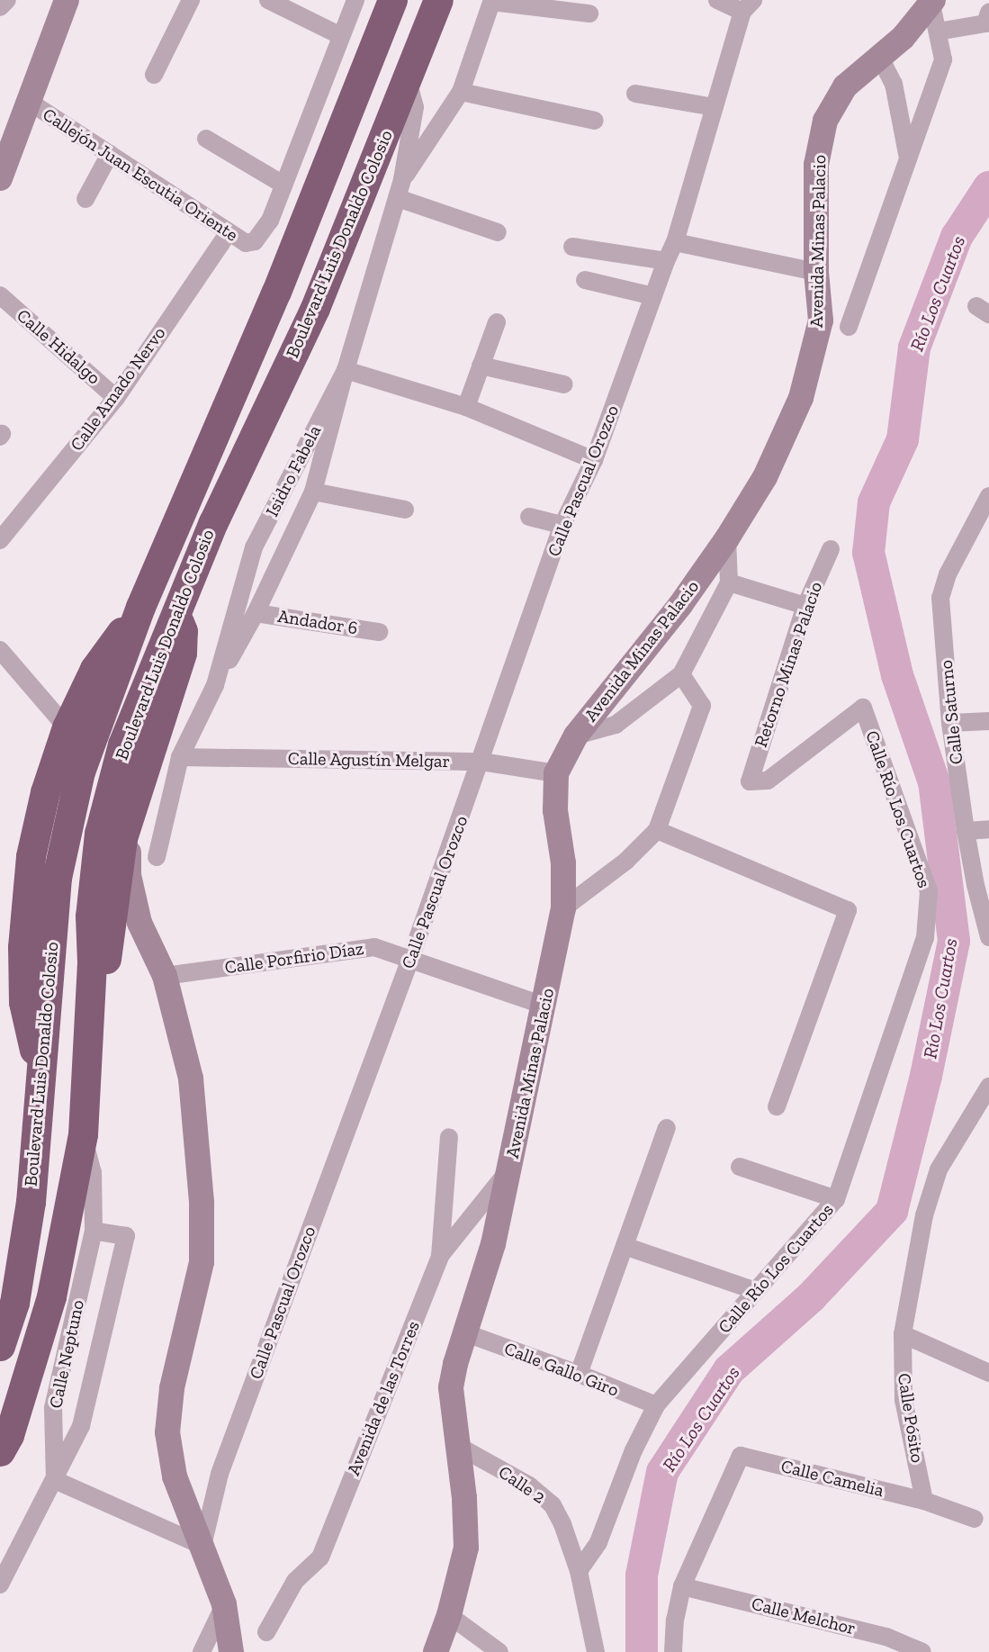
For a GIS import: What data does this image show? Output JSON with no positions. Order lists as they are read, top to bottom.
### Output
{
  "streets": {
    "highway": ["Boulevard Luis Donaldo Colosio"],
    "main road": ["Avenida Minas Palacio"],
    "street": [
      "Callejón Juan Escutia Oriente",
      "Calle Hidalgo",
      "Calle Amado Nervo",
      "Isidro Fabela",
      "Calle Pascual Orozco",
      "Andador 6",
      "Retorno Minas Palacio",
      "Calle Saturno",
      "Calle Agustín Melgar",
      "Calle Río Los Cuartos",
      "Calle Porfirio Díaz",
      "Calle Neptuno",
      "Calle Gallo Giro",
      "Avenida de las Torres",
      "Calle Pósito",
      "Calle Camelia",
      "Calle 2",
      "Calle Melchor"
    ]
  },
  "crossings": [
    ["Callejón Juan Escutia Oriente", "Calle Amado Nervo"],
    ["Avenida Minas Palacio", "Calle Agustín Melgar"],
    ["Avenida Minas Palacio", "Calle Porfirio Díaz"],
    ["Avenida Minas Palacio", "Calle Gallo Giro"],
    ["Avenida Minas Palacio", "Avenida de las Torres"],
    ["Avenida Minas Palacio", "Calle 2"],
    ["Boulevard Luis Donaldo Colosio", "Isidro Fabela"],
    ["Boulevard Luis Donaldo Colosio", "Calle Neptuno"],
    ["Calle Hidalgo", "Calle Amado Nervo"],
    ["Isidro Fabela", "Calle Agustín Melgar"],
    ["Calle Pascual Orozco", "Calle Agustín Melgar"],
    ["Calle Pascual Orozco", "Calle Porfirio Díaz"],
    ["Retorno Minas Palacio", "Calle Río Los Cuartos"],
    ["Calle Río Los Cuartos", "Calle Gallo Giro"],
    ["Calle Río Los Cuartos", "Calle 2"],
    ["Calle Pósito", "Calle Camelia"],
    ["Calle Camelia", "Calle Melchor"]
  ],
  "water": ["Río Los Cuartos"]
}
